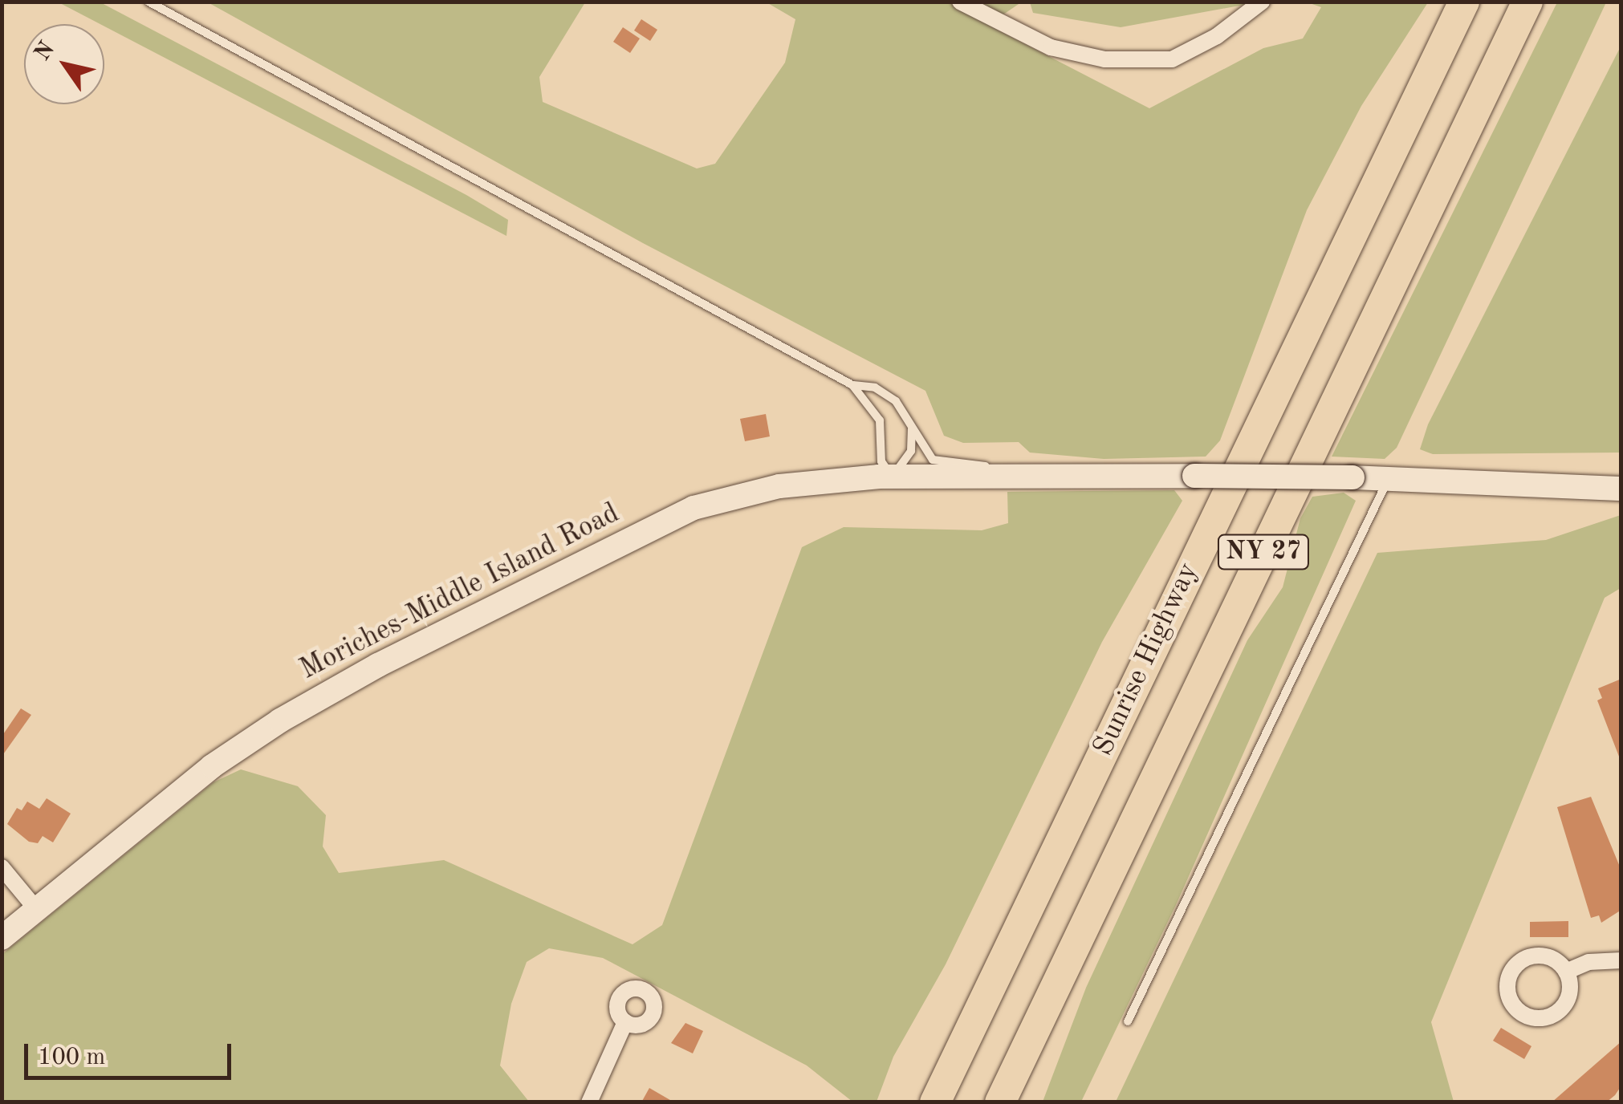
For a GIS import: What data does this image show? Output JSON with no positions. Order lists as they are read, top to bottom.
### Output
{
  "streets": {
    "highway": ["NY 27", "Sunrise Highway"],
    "main road": ["Moriches-Middle Island Road"]
  },
  "scale_bar": "100 m",
  "north": "top left"
}
